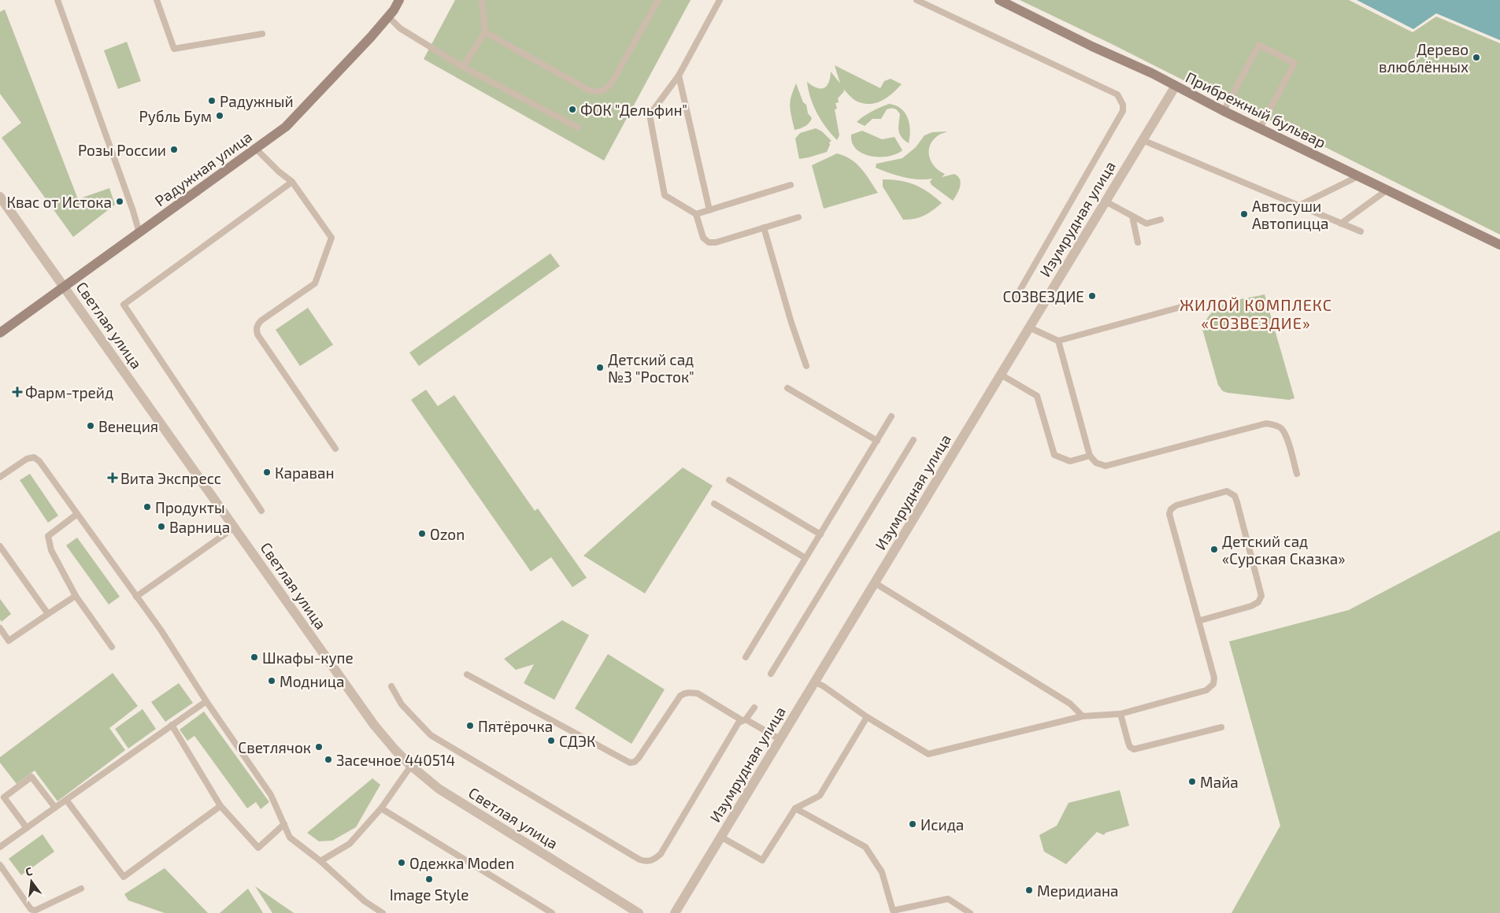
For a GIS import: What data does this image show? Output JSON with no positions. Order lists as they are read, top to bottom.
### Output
{
  "streets": {
    "main road": ["Прибрежный бульвар", "Радужная улица"],
    "street": ["Изумрудная улица", "Светлая улица"]
  },
  "crossings": [
    ["Прибрежный бульвар", "Изумрудная улица"],
    ["Радужная улица", "Светлая улица"]
  ],
  "districts": ["ЖИЛОЙ КОМПЛЕКС «СОЗВЕЗДИЕ»"],
  "places": {
    "other": [
      "Дерево влюблённых",
      "Радужный",
      "ФОК \"Дельфин\"",
      "Рубль Бум",
      "Розы России",
      "Квас от Истока",
      "Автосуши Автопицца",
      "СОЗВЕЗДИЕ",
      "Детский сад №3 \"Росток\"",
      "Венеция",
      "Караван",
      "Продукты",
      "Варница",
      "Ozon",
      "Детский сад «Сурская Сказка»",
      "Шкафы-купе",
      "Модница",
      "Пятёрочка",
      "СДЭК",
      "Светлячок",
      "Засечное 440514",
      "Майа",
      "Исида",
      "Одежка Moden",
      "Image Style",
      "Меридиана"
    ],
    "health": ["Фарм-трейд", "Вита Экспресс"]
  },
  "north": "top"
}
